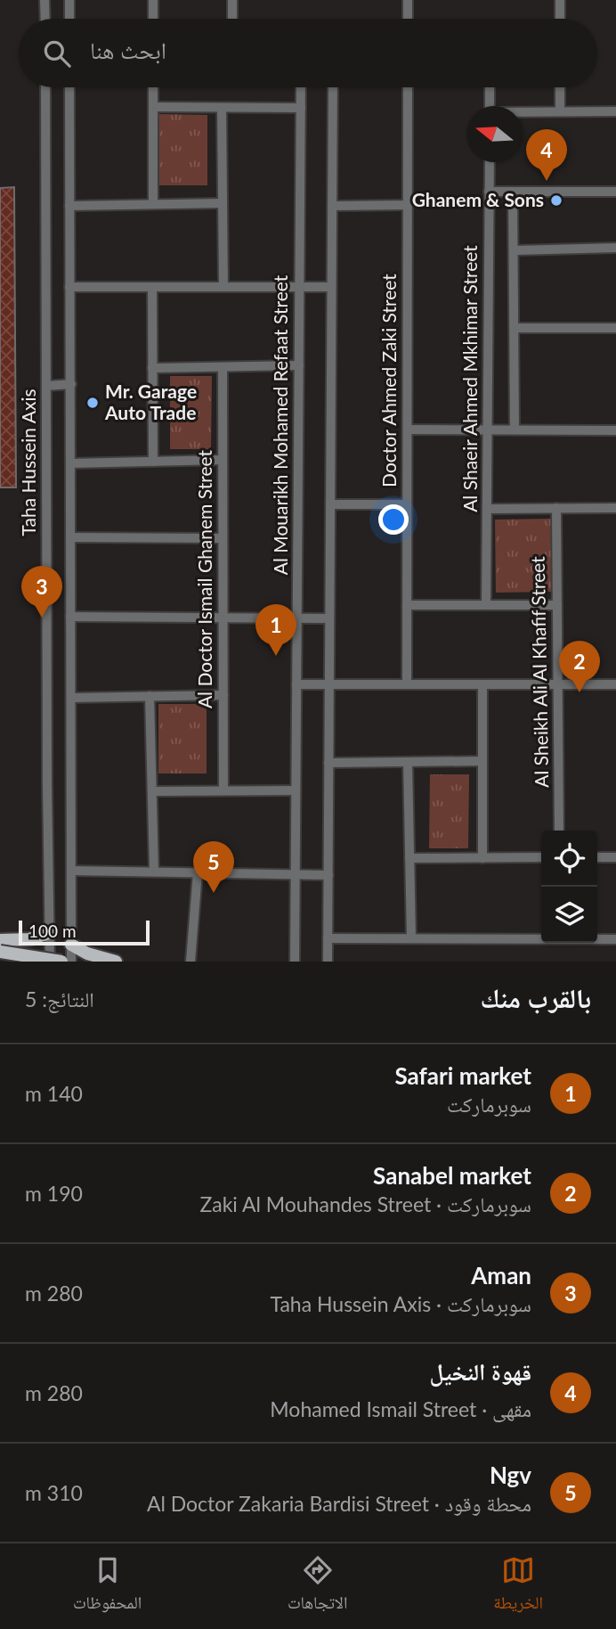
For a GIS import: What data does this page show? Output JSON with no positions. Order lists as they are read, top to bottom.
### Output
{
  "streets": {
    "street": [
      "Al Shaeir Ahmed Mkhimar Street",
      "Doctor Ahmed Zaki Street",
      "Al Mouarikh Mohamed Refaat Street",
      "Taha Hussein Axis",
      "Al Doctor Ismail Ghanem Street",
      "Al Sheikh Ali Al Khafif Street"
    ]
  },
  "places": ["Ghanem & Sons", "Mr. Garage Auto Trade"],
  "scale_bar": "100 m",
  "north": "left",
  "page": {
    "search": "ابحث هنا",
    "pins": [
      "4",
      "3",
      "1",
      "2",
      "5"
    ],
    "scale": "100 m",
    "heading": ["بالقرب منك", "النتائج: 5"],
    "list": [
      {
        "mark": "1",
        "name": "Safari market",
        "note": "سوبرماركت",
        "value": "140 m"
      },
      {
        "mark": "2",
        "name": "Sanabel market",
        "note": "سوبرماركت · Zaki Al Mouhandes Street",
        "value": "190 m"
      },
      {
        "mark": "3",
        "name": "Aman",
        "note": "سوبرماركت · Taha Hussein Axis",
        "value": "280 m"
      },
      {
        "mark": "4",
        "name": "قهوة النخيل",
        "note": "مقهى · Mohamed Ismail Street",
        "value": "280 m"
      },
      {
        "mark": "5",
        "name": "Ngv",
        "note": "محطة وقود · Al Doctor Zakaria Bardisi Street",
        "value": "310 m"
      }
    ],
    "nav": ["الخريطة", "الاتجاهات", "المحفوظات"]
  }
}
